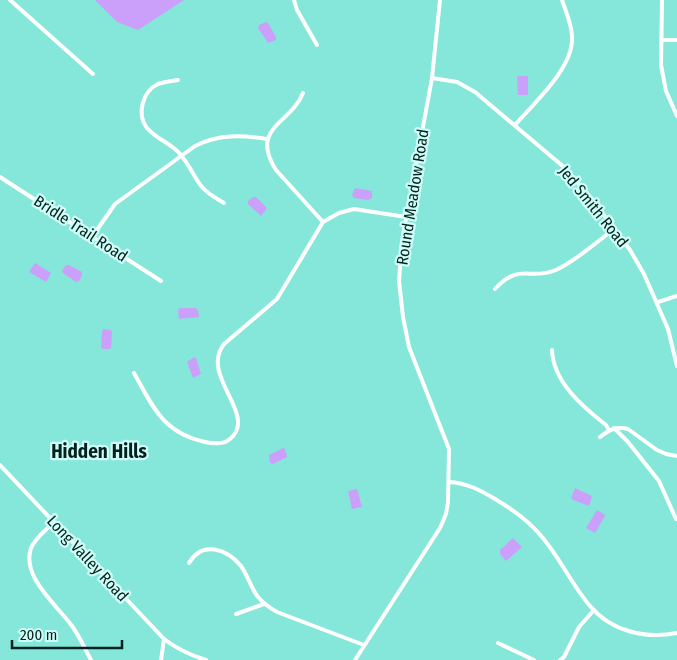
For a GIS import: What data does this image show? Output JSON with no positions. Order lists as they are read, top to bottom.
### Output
{
  "streets": {
    "street": [
      "Round Meadow Road",
      "Jed Smith Road",
      "Bridle Trail Road",
      "Long Valley Road"
    ]
  },
  "crossings": [
    ["Round Meadow Road", "Jed Smith Road"]
  ],
  "districts": ["Hidden Hills"],
  "scale_bar": "200 m"
}
